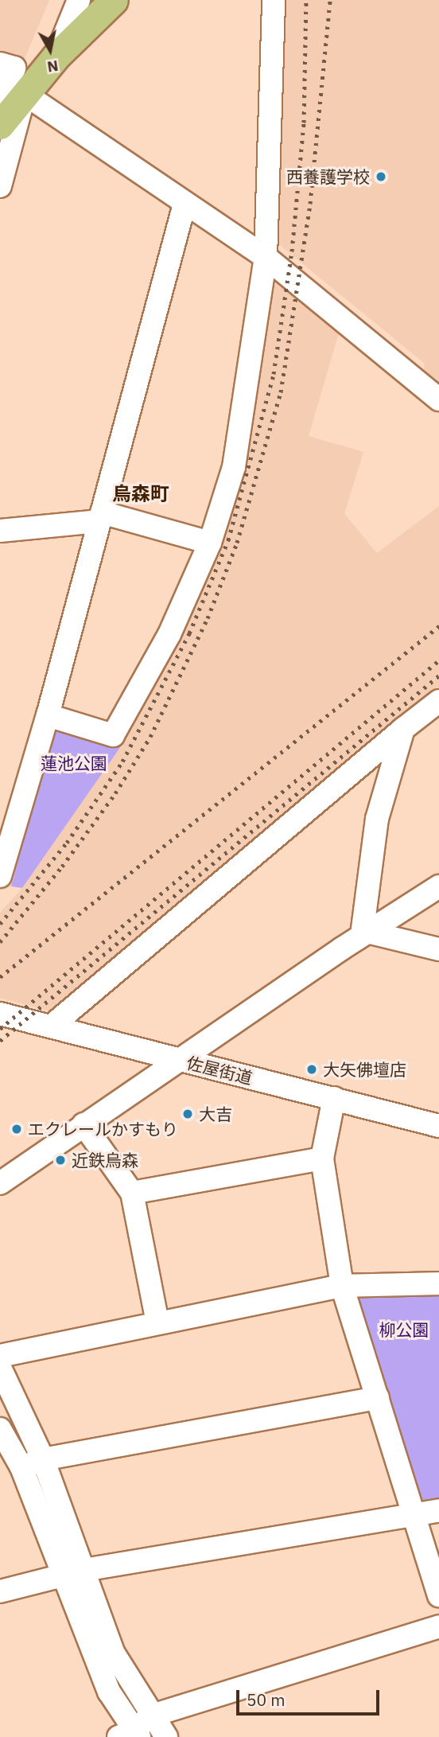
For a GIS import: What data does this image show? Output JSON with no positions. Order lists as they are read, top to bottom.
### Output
{
  "streets": {
    "street": ["佐屋街道"]
  },
  "districts": ["烏森町"],
  "parks": ["蓮池公園", "柳公園"],
  "places": [
    "西養護学校",
    "大矢佛壇店",
    "大吉",
    "エクレールかすもり",
    "近鉄烏森"
  ],
  "scale_bar": "50 m",
  "north": "bottom"
}
